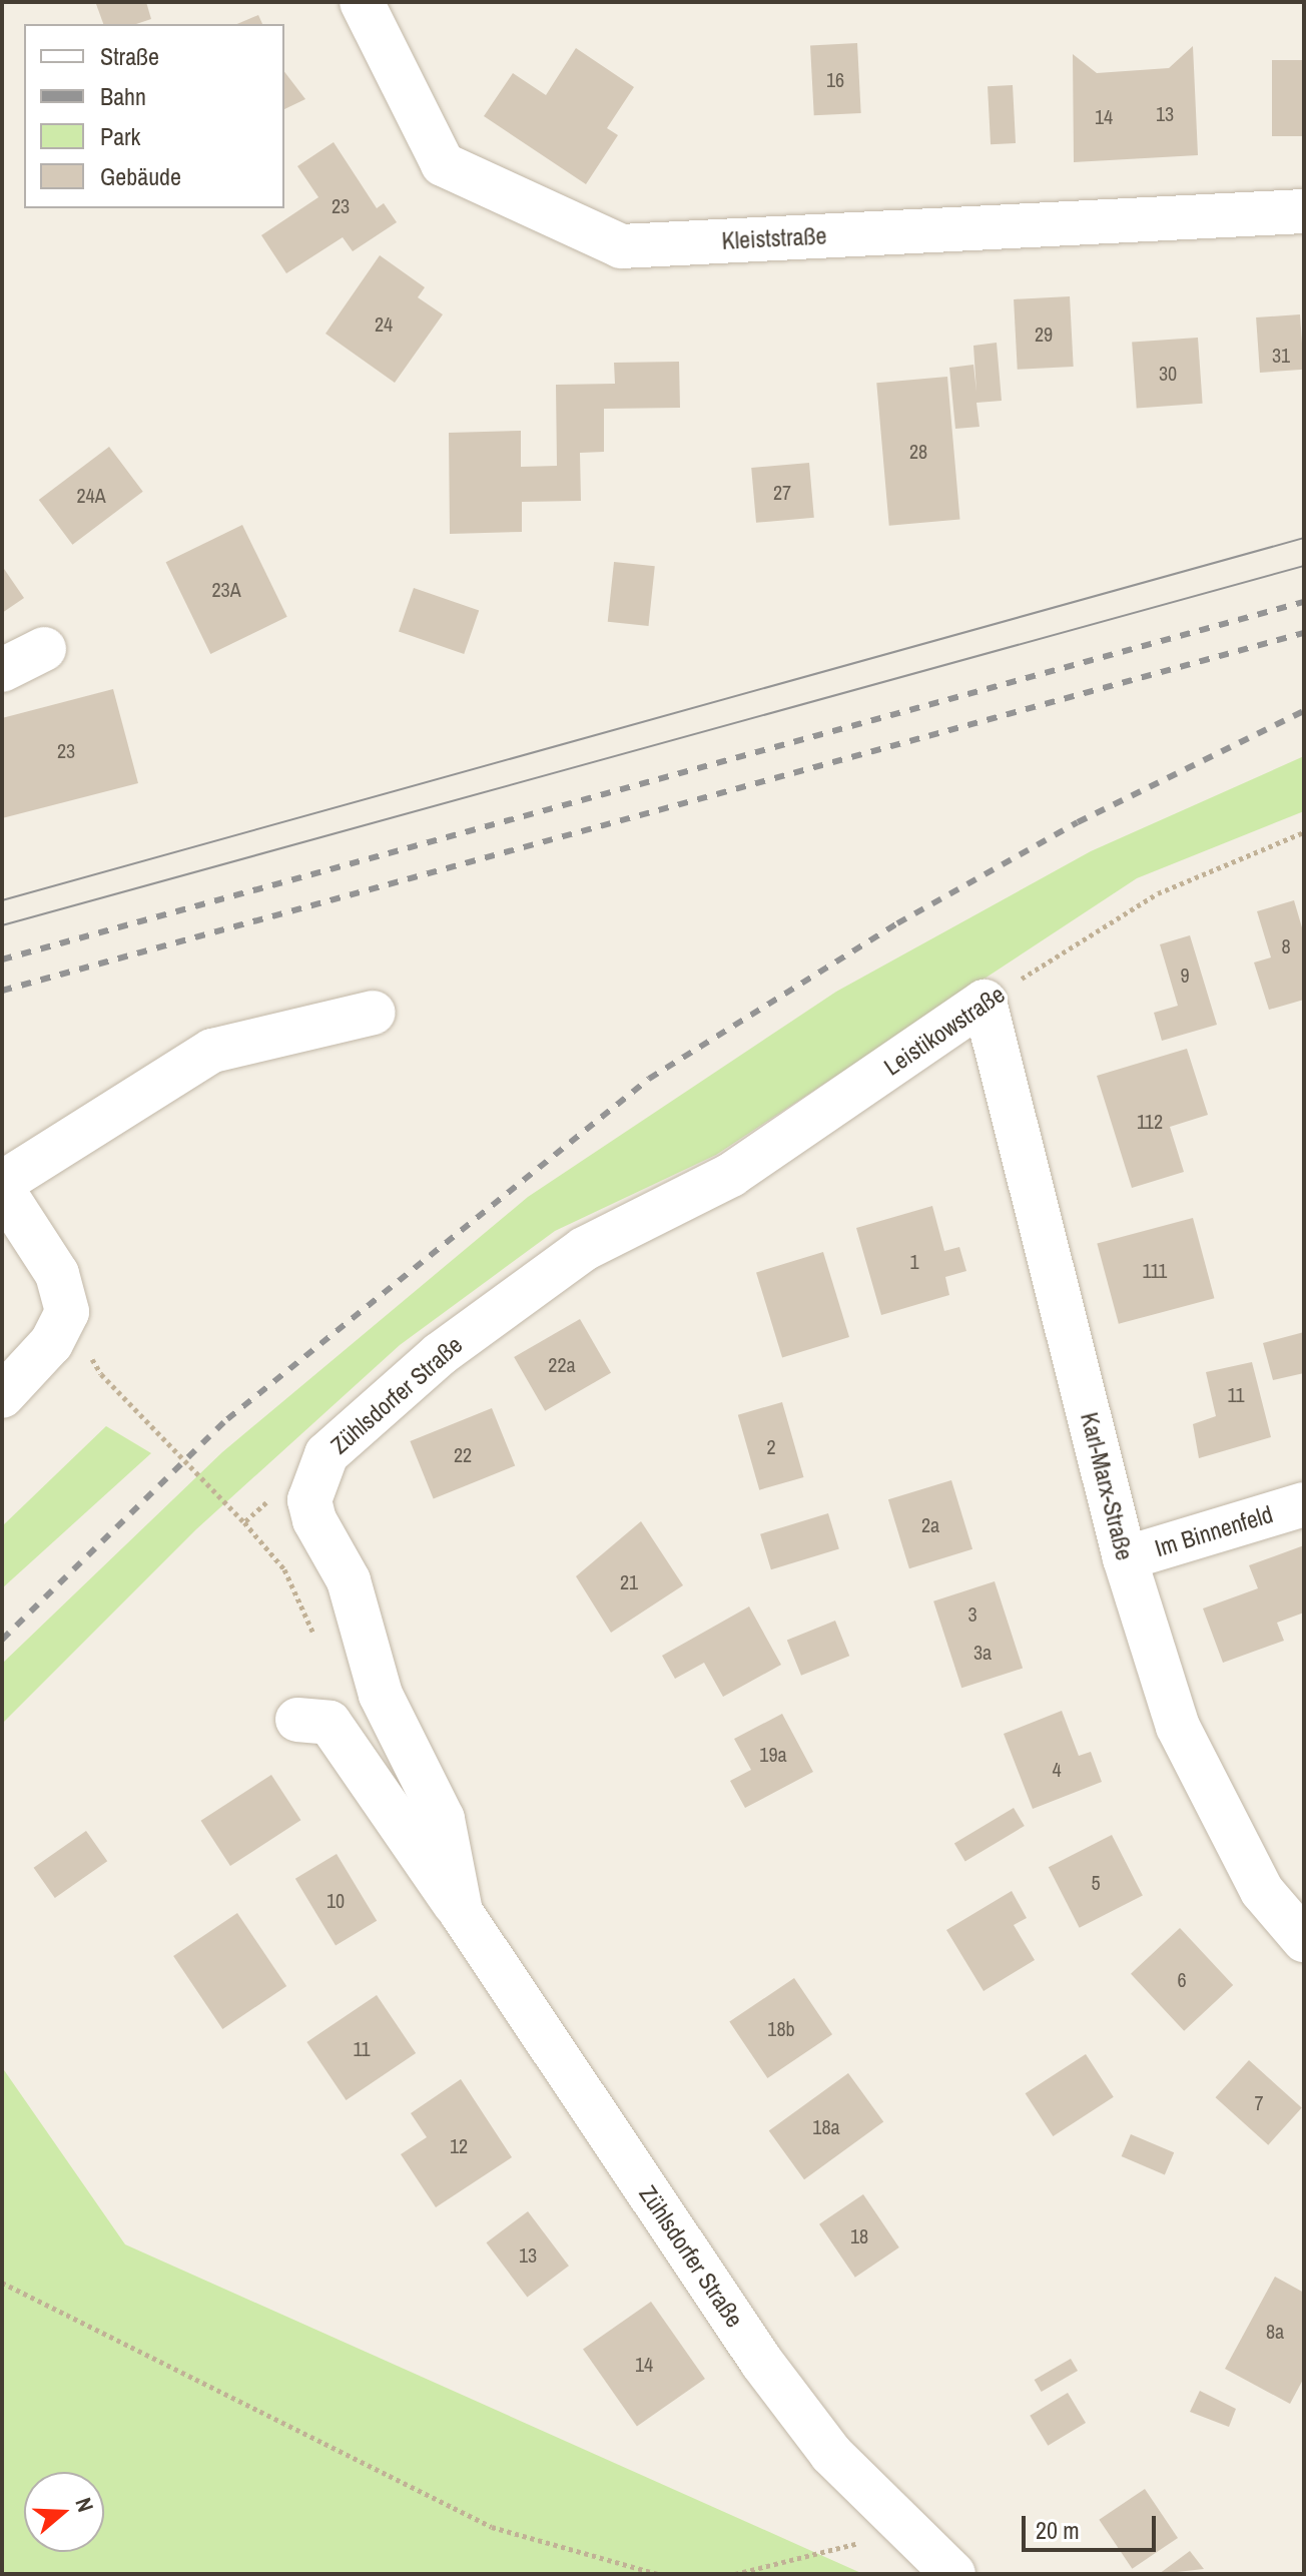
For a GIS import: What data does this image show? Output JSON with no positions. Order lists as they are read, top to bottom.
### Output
{
  "streets": {
    "street": [
      "Kleiststraße",
      "Leistikowstraße",
      "Zühlsdorfer Straße",
      "Karl-Marx-Straße",
      "Im Binnenfeld"
    ]
  },
  "crossings": [
    ["Leistikowstraße", "Zühlsdorfer Straße"],
    ["Leistikowstraße", "Karl-Marx-Straße"],
    ["Karl-Marx-Straße", "Im Binnenfeld"]
  ],
  "house_numbers": [
    "16",
    "13",
    "14",
    "23",
    "24",
    "29",
    "31",
    "30",
    "28",
    "27",
    "24A",
    "23A",
    "23",
    "8",
    "9",
    "112",
    "1",
    "111",
    "22a",
    "11",
    "2",
    "22",
    "2a",
    "21",
    "3",
    "3a",
    "19a",
    "4",
    "5",
    "10",
    "6",
    "18b",
    "11",
    "7",
    "18a",
    "12",
    "18",
    "13",
    "8a",
    "14"
  ],
  "legend": [
    "Straße",
    "Bahn",
    "Park",
    "Gebäude"
  ],
  "scale_bar": "20 m",
  "north": "right"
}
